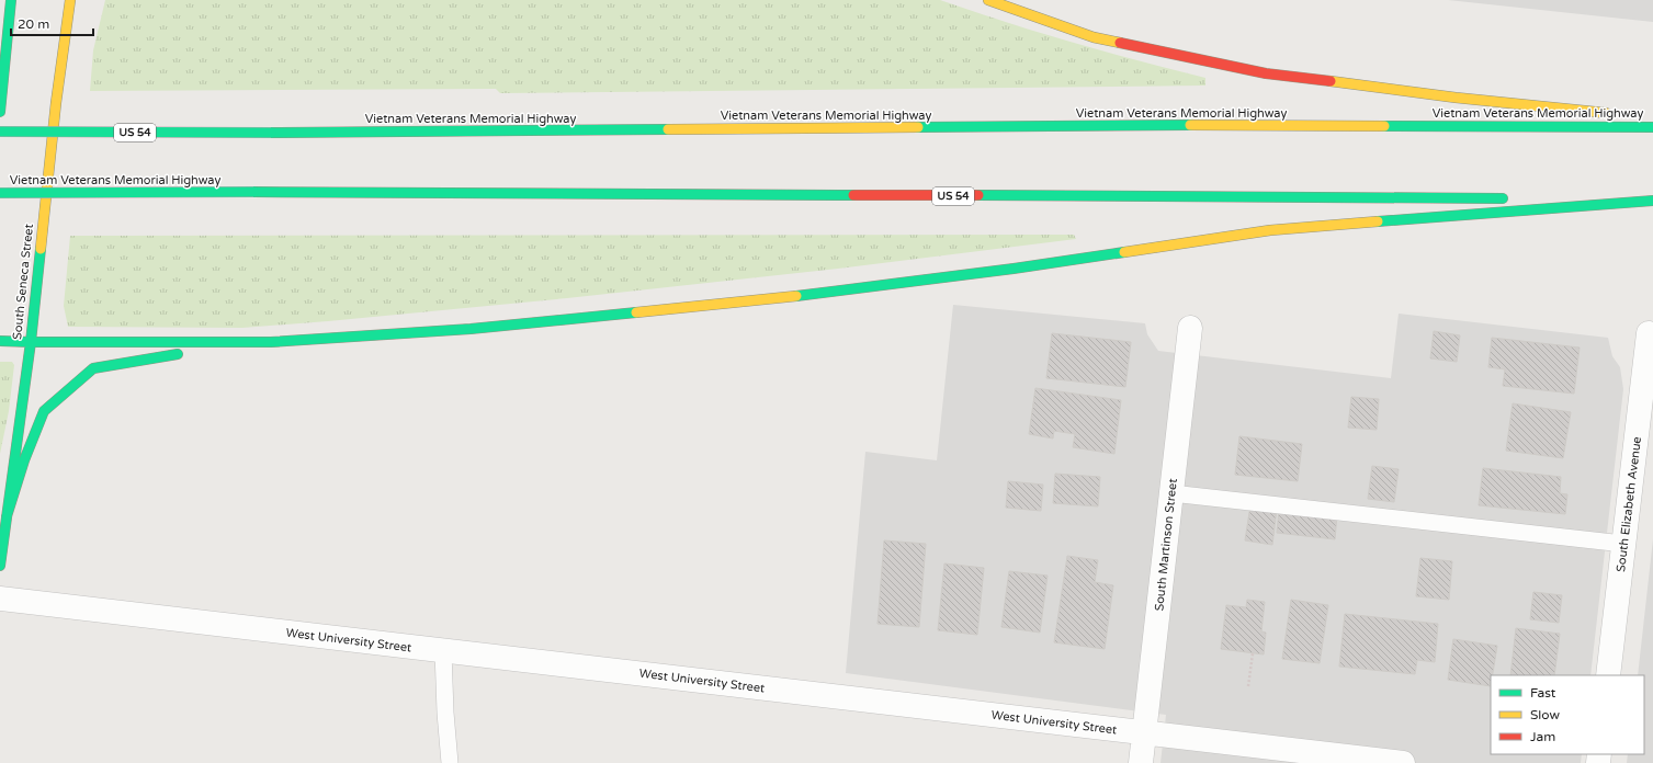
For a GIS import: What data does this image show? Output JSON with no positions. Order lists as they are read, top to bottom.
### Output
{
  "streets": {
    "main road": ["Vietnam Veterans Memorial Highway", "US 54", "South Seneca Street"],
    "street": ["South Elizabeth Avenue", "South Martinson Street", "West University Street"]
  },
  "crossings": [
    ["South Martinson Street", "West University Street"]
  ],
  "legend": ["Fast", "Slow", "Jam"],
  "scale_bar": "20 m"
}
